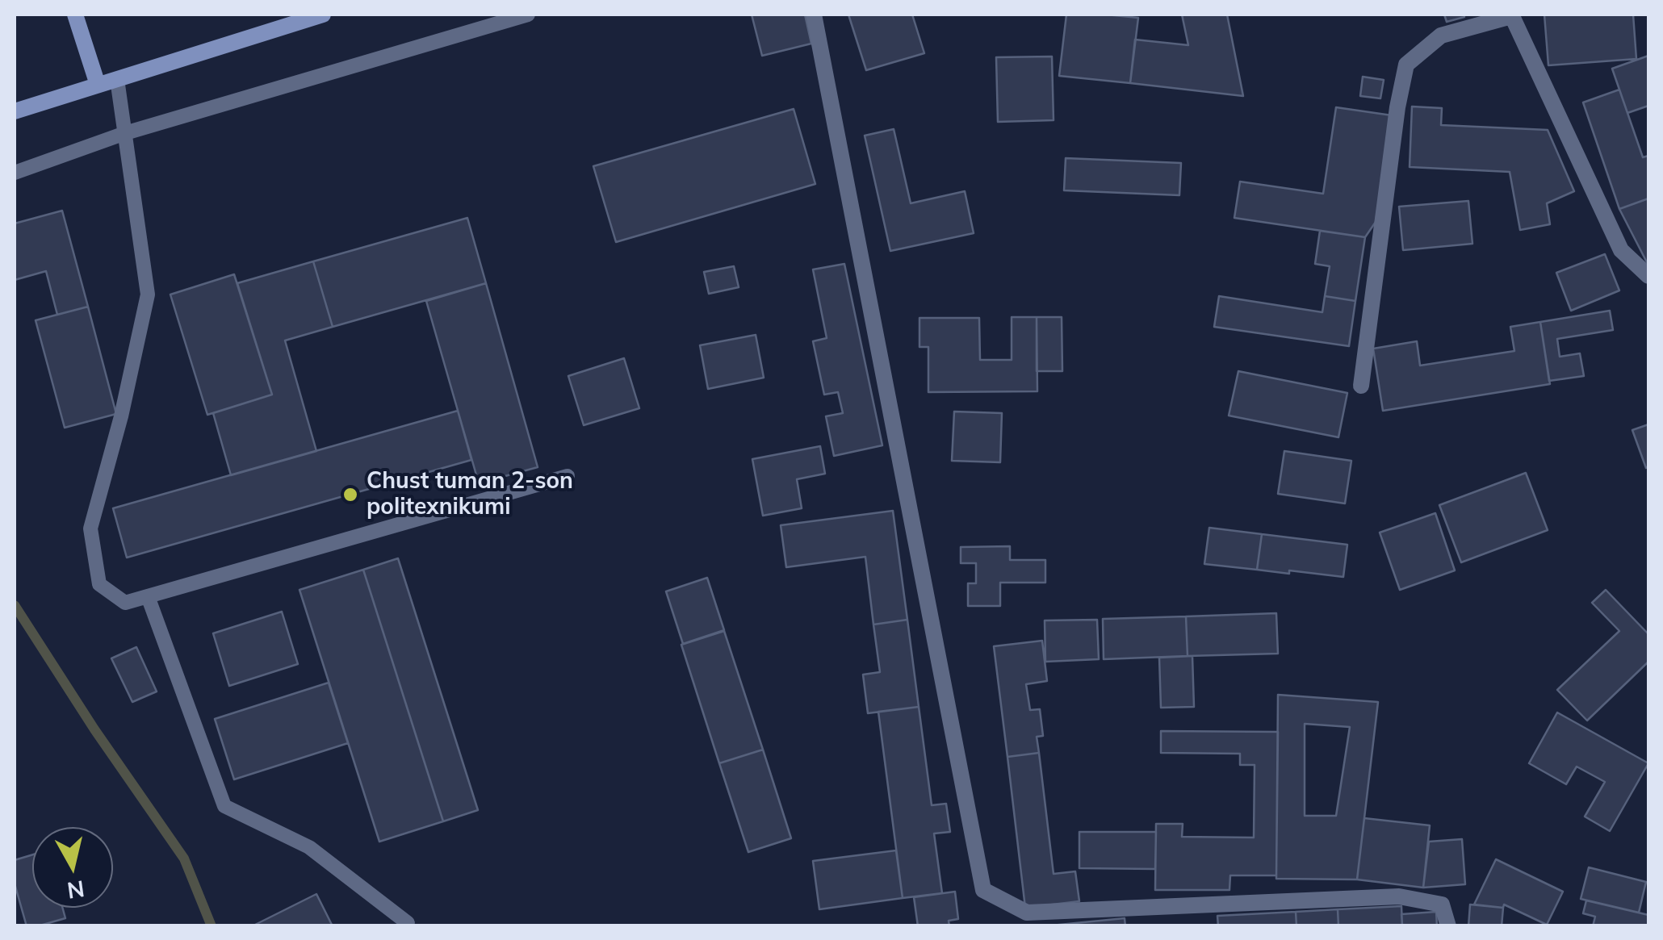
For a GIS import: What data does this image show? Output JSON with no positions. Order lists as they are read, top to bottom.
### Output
{
  "places": ["Chust tuman 2-son politexnikumi"],
  "north": "bottom"
}
